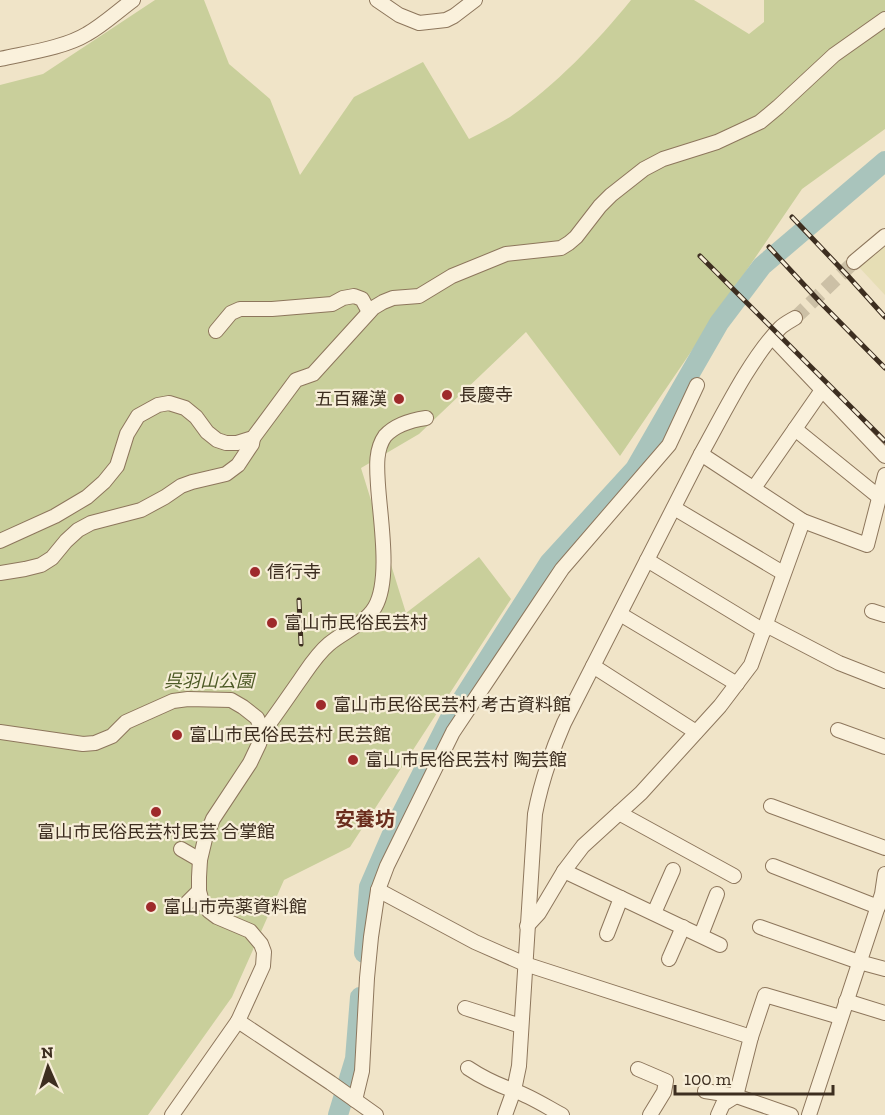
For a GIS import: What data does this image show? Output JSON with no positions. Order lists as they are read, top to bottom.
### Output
{
  "districts": ["安養坊"],
  "parks": ["呉羽山公園"],
  "places": [
    "長慶寺",
    "五百羅漢",
    "信行寺",
    "富山市民俗民芸村",
    "富山市民俗民芸村 考古資料館",
    "富山市民俗民芸村 民芸館",
    "富山市民俗民芸村 陶芸館",
    "富山市民俗民芸村民芸 合掌館",
    "富山市売薬資料館"
  ],
  "scale_bar": "100 m",
  "north": "top"
}
